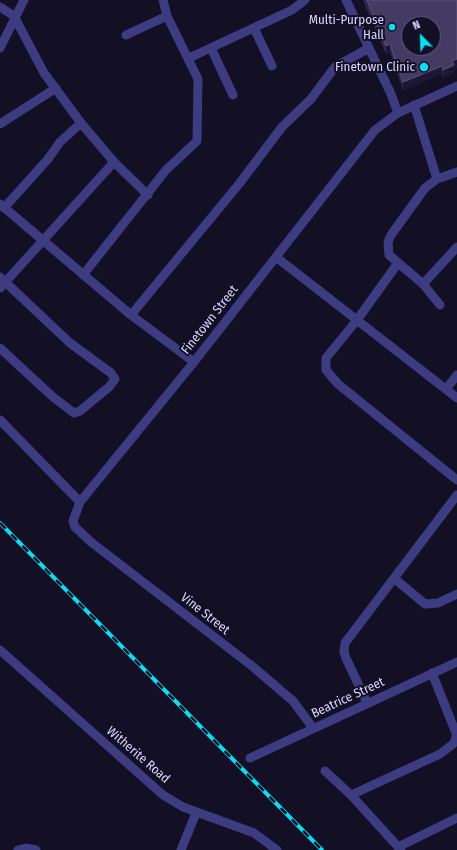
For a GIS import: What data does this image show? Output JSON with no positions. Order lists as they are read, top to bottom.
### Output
{
  "streets": {
    "street": [
      "Finetown Street",
      "Vine Street",
      "Beatrice Street",
      "Witherite Road"
    ]
  },
  "crossings": [
    ["Finetown Street", "Vine Street"],
    ["Vine Street", "Beatrice Street"]
  ],
  "places": ["Multi-Purpose Hall", "Finetown Clinic"],
  "north": "top left"
}
